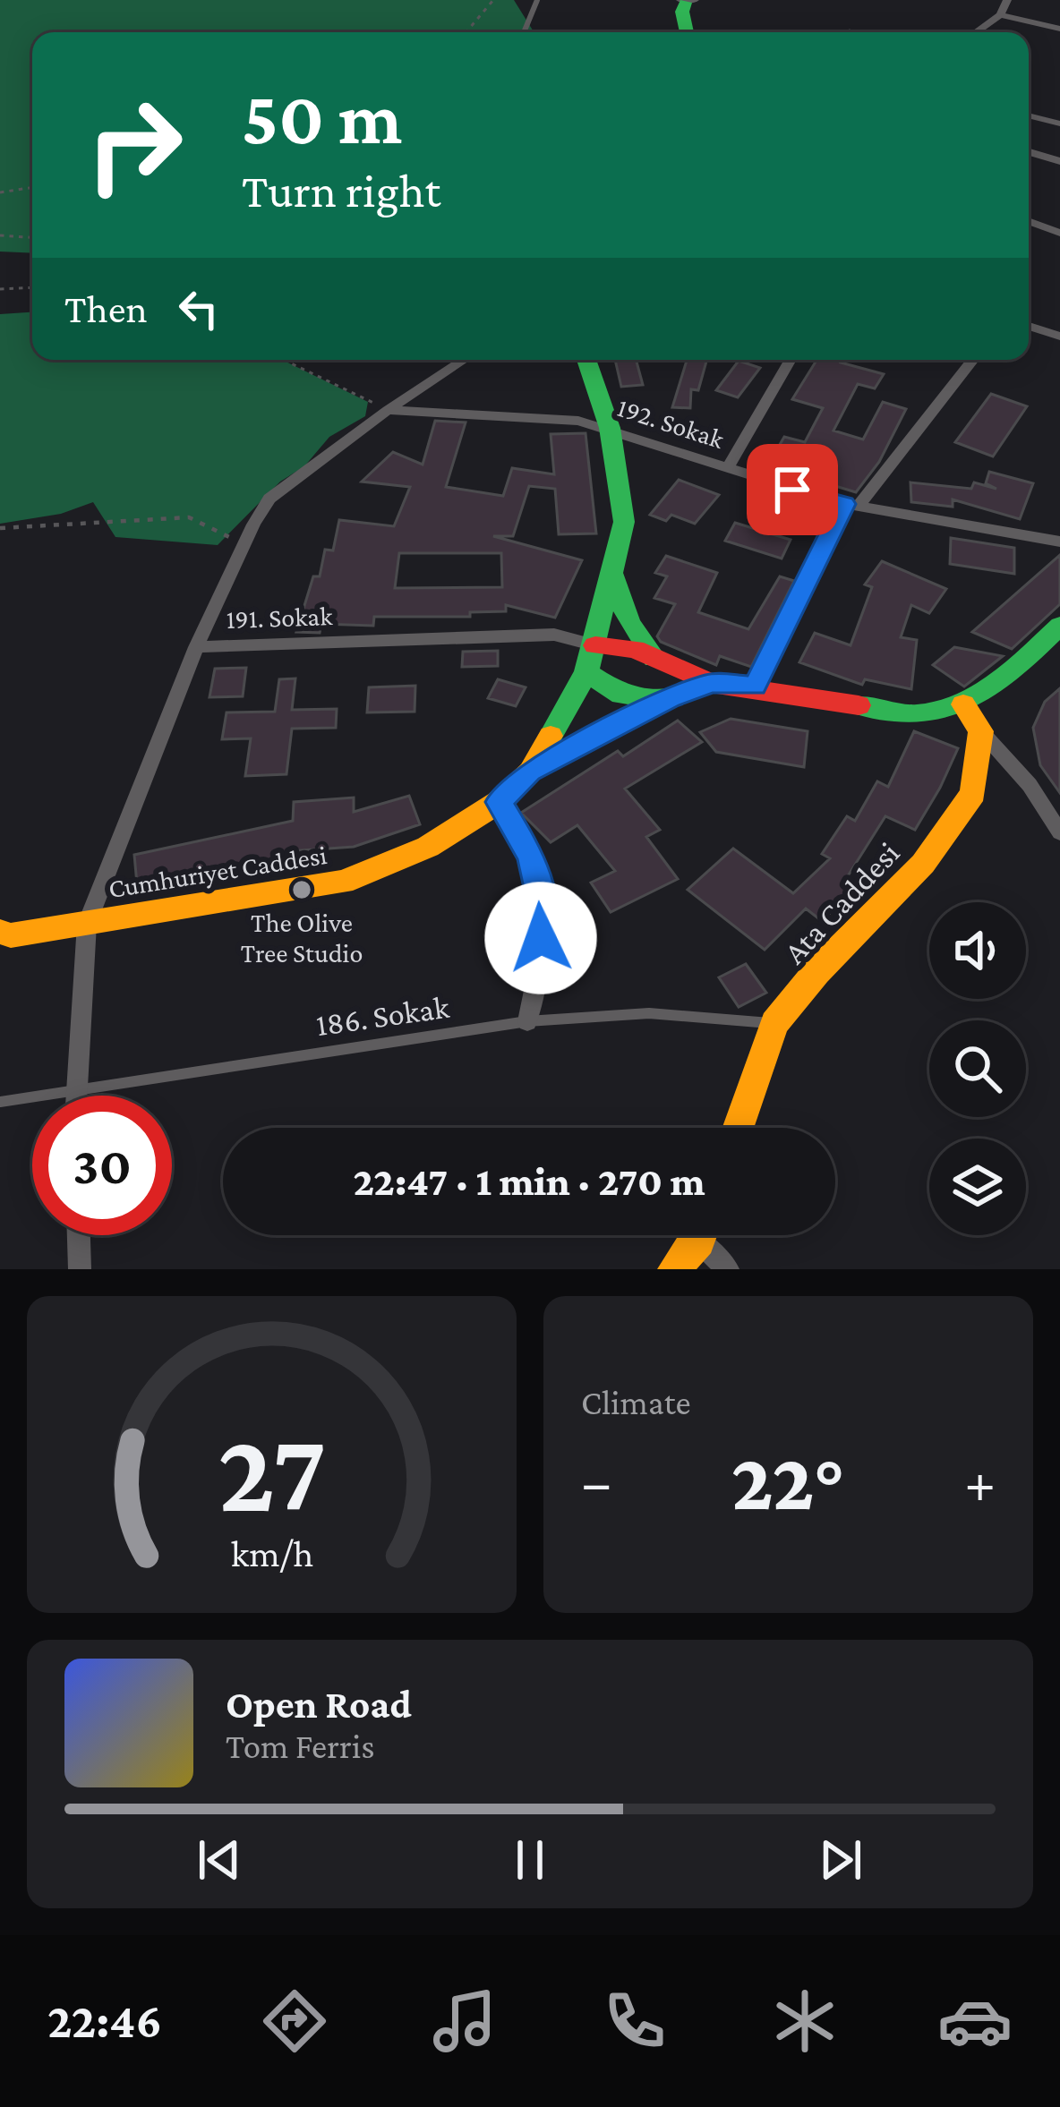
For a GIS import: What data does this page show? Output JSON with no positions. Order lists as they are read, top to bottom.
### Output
{
  "streets": {
    "street": [
      "192. Sokak",
      "191. Sokak",
      "Cumhuriyet Caddesi",
      "Ata Caddesi"
    ],
    "lane": ["186. Sokak"]
  },
  "crossings": [
    ["192. Sokak", "Cumhuriyet Caddesi"],
    ["191. Sokak", "Cumhuriyet Caddesi"],
    ["191. Sokak", "186. Sokak"],
    ["Ata Caddesi", "186. Sokak"]
  ],
  "places": ["The Olive Tree Studio"],
  "page": {
    "turn": ["50 m", "Turn right"],
    "then": "Then",
    "limit": "30",
    "trip": "22:47 · 1 min · 270 m",
    "tile": "Climate",
    "heat": ["−", "22°", "+"],
    "song": ["Open Road", "Tom Ferris"],
    "tabs": "22:46",
    "gauge": ["27", "km/h"]
  }
}
